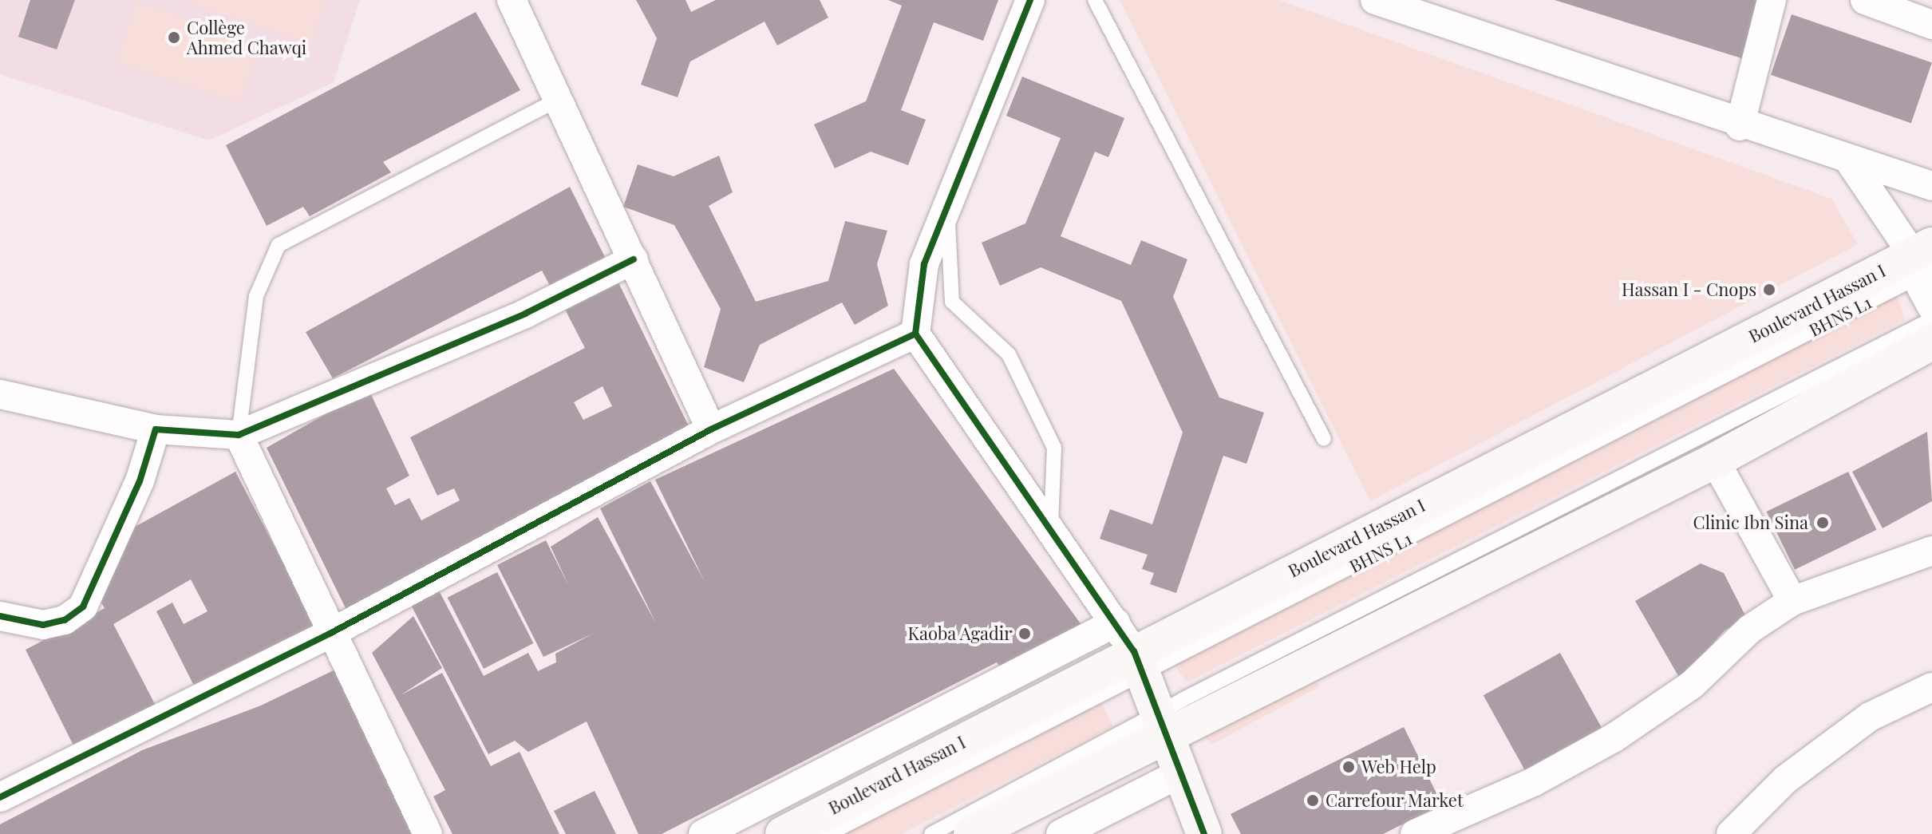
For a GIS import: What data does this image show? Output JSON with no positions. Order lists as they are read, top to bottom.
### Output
{
  "streets": {
    "main road": ["Boulevard Hassan I"]
  },
  "places": [
    "Collège Ahmed Chawqi",
    "Hassan I - Cnops",
    "Clinic Ibn Sina",
    "Kaoba Agadir",
    "Web Help",
    "Carrefour Market"
  ]
}
